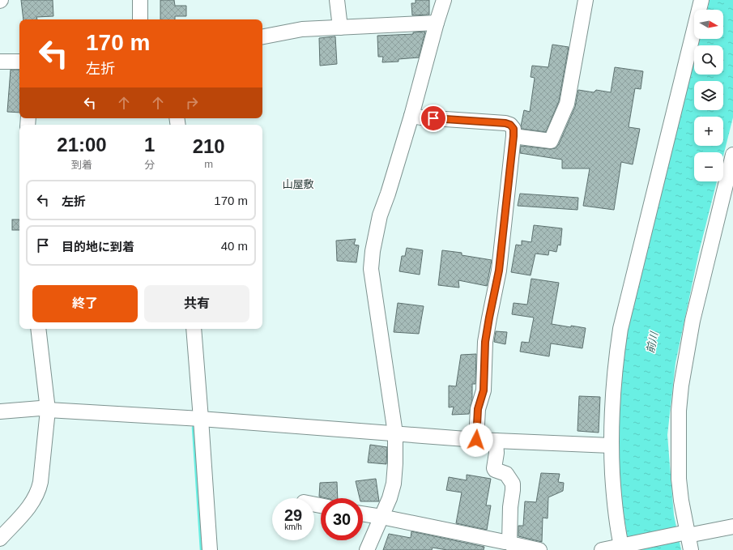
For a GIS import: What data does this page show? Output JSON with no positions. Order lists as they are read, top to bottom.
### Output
{
  "districts": ["山屋敷"],
  "water": ["前川"],
  "north": "right",
  "page": {
    "map_buttons": ["+", "−"],
    "turn": ["170 m", "左折"],
    "eta": [
      "21:00",
      "到着",
      "1",
      "分",
      "210",
      "m"
    ],
    "list": [
      {
        "name": "左折",
        "value": "170 m"
      },
      {
        "name": "目的地に到着",
        "value": "40 m"
      }
    ],
    "buttons": ["終了", "共有"],
    "speed": "29 km/h",
    "limit": "30"
  }
}
